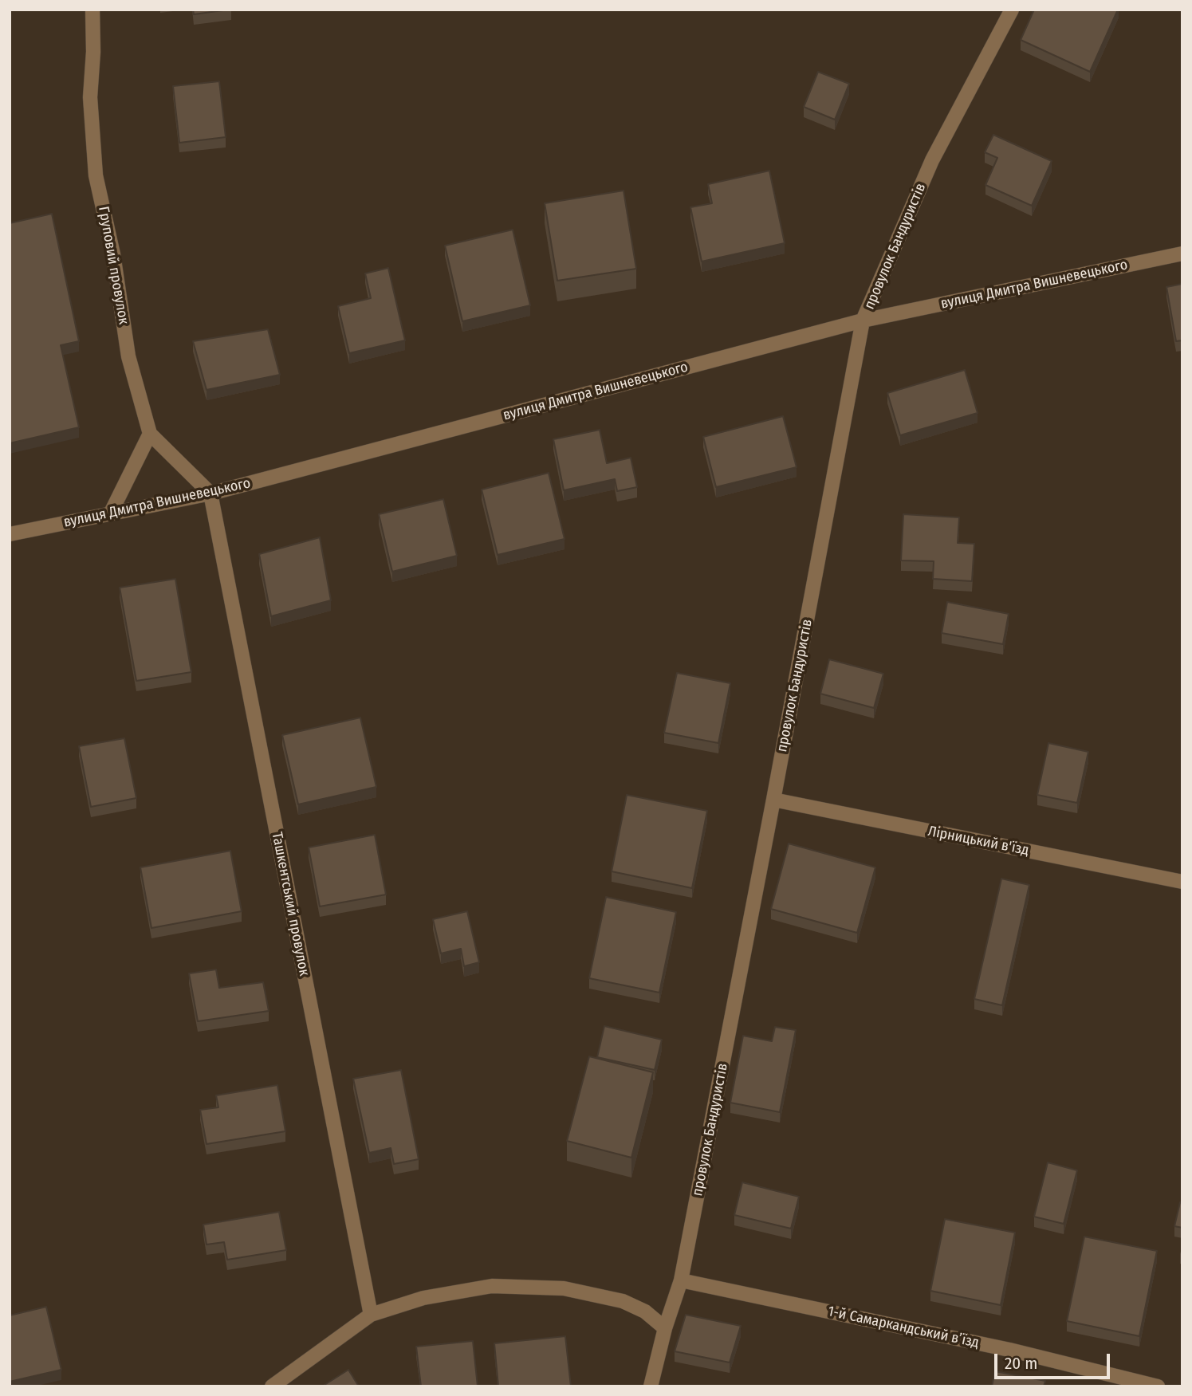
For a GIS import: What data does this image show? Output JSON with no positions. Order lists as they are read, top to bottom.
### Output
{
  "streets": {
    "street": [
      "провулок Бандуристів",
      "Груповий провулок",
      "вулиця Дмитра Вишневецького",
      "Лірницький в'їзд",
      "Ташкентський провулок",
      "1-й Самаркандський в’їзд"
    ]
  },
  "crossings": [
    ["провулок Бандуристів", "вулиця Дмитра Вишневецького"],
    ["провулок Бандуристів", "Лірницький в'їзд"],
    ["провулок Бандуристів", "1-й Самаркандський в’їзд"],
    ["Груповий провулок", "вулиця Дмитра Вишневецького"],
    ["Груповий провулок", "Ташкентський провулок"],
    ["вулиця Дмитра Вишневецького", "Ташкентський провулок"]
  ],
  "scale_bar": "20 m"
}
